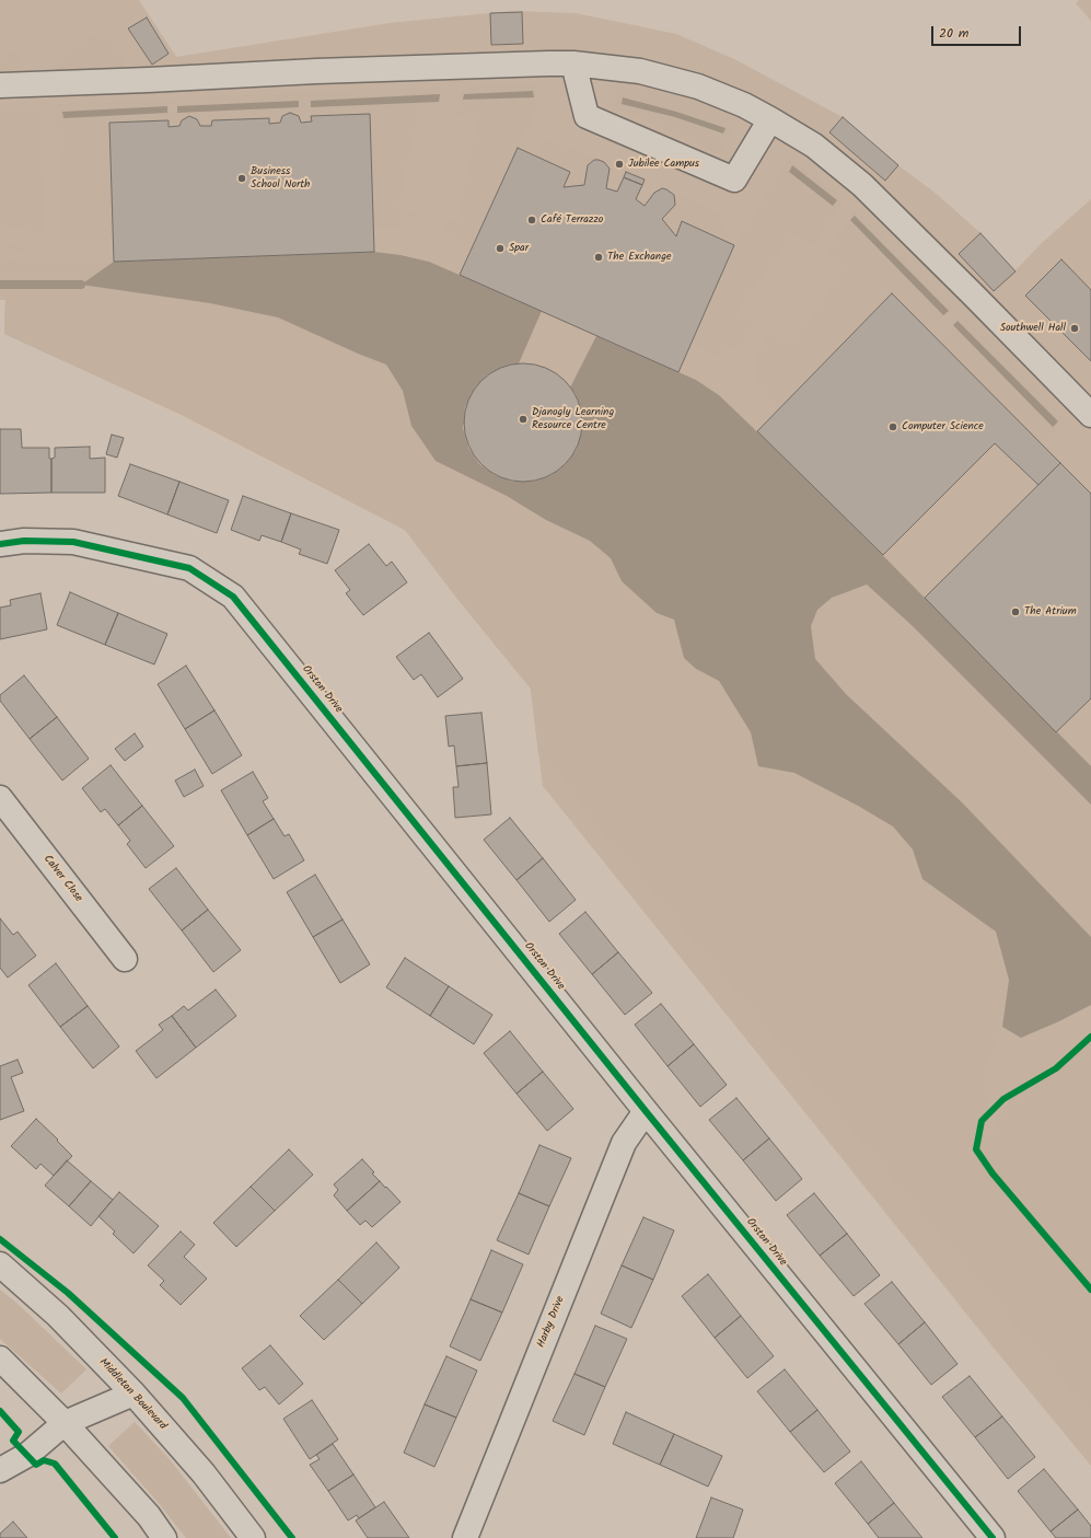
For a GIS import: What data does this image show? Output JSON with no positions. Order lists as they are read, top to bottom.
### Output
{
  "streets": {
    "main road": [
      "Orston Drive",
      "Calver Close",
      "Harby Drive",
      "Middleton Boulevard"
    ]
  },
  "crossings": [
    ["Orston Drive", "Harby Drive"]
  ],
  "places": [
    "Jubilee Campus",
    "Business School North",
    "Café Terrazzo",
    "Spar",
    "The Exchange",
    "Southwell Hall",
    "Djanogly Learning Resource Centre",
    "Computer Science",
    "The Atrium"
  ],
  "scale_bar": "20 m"
}
